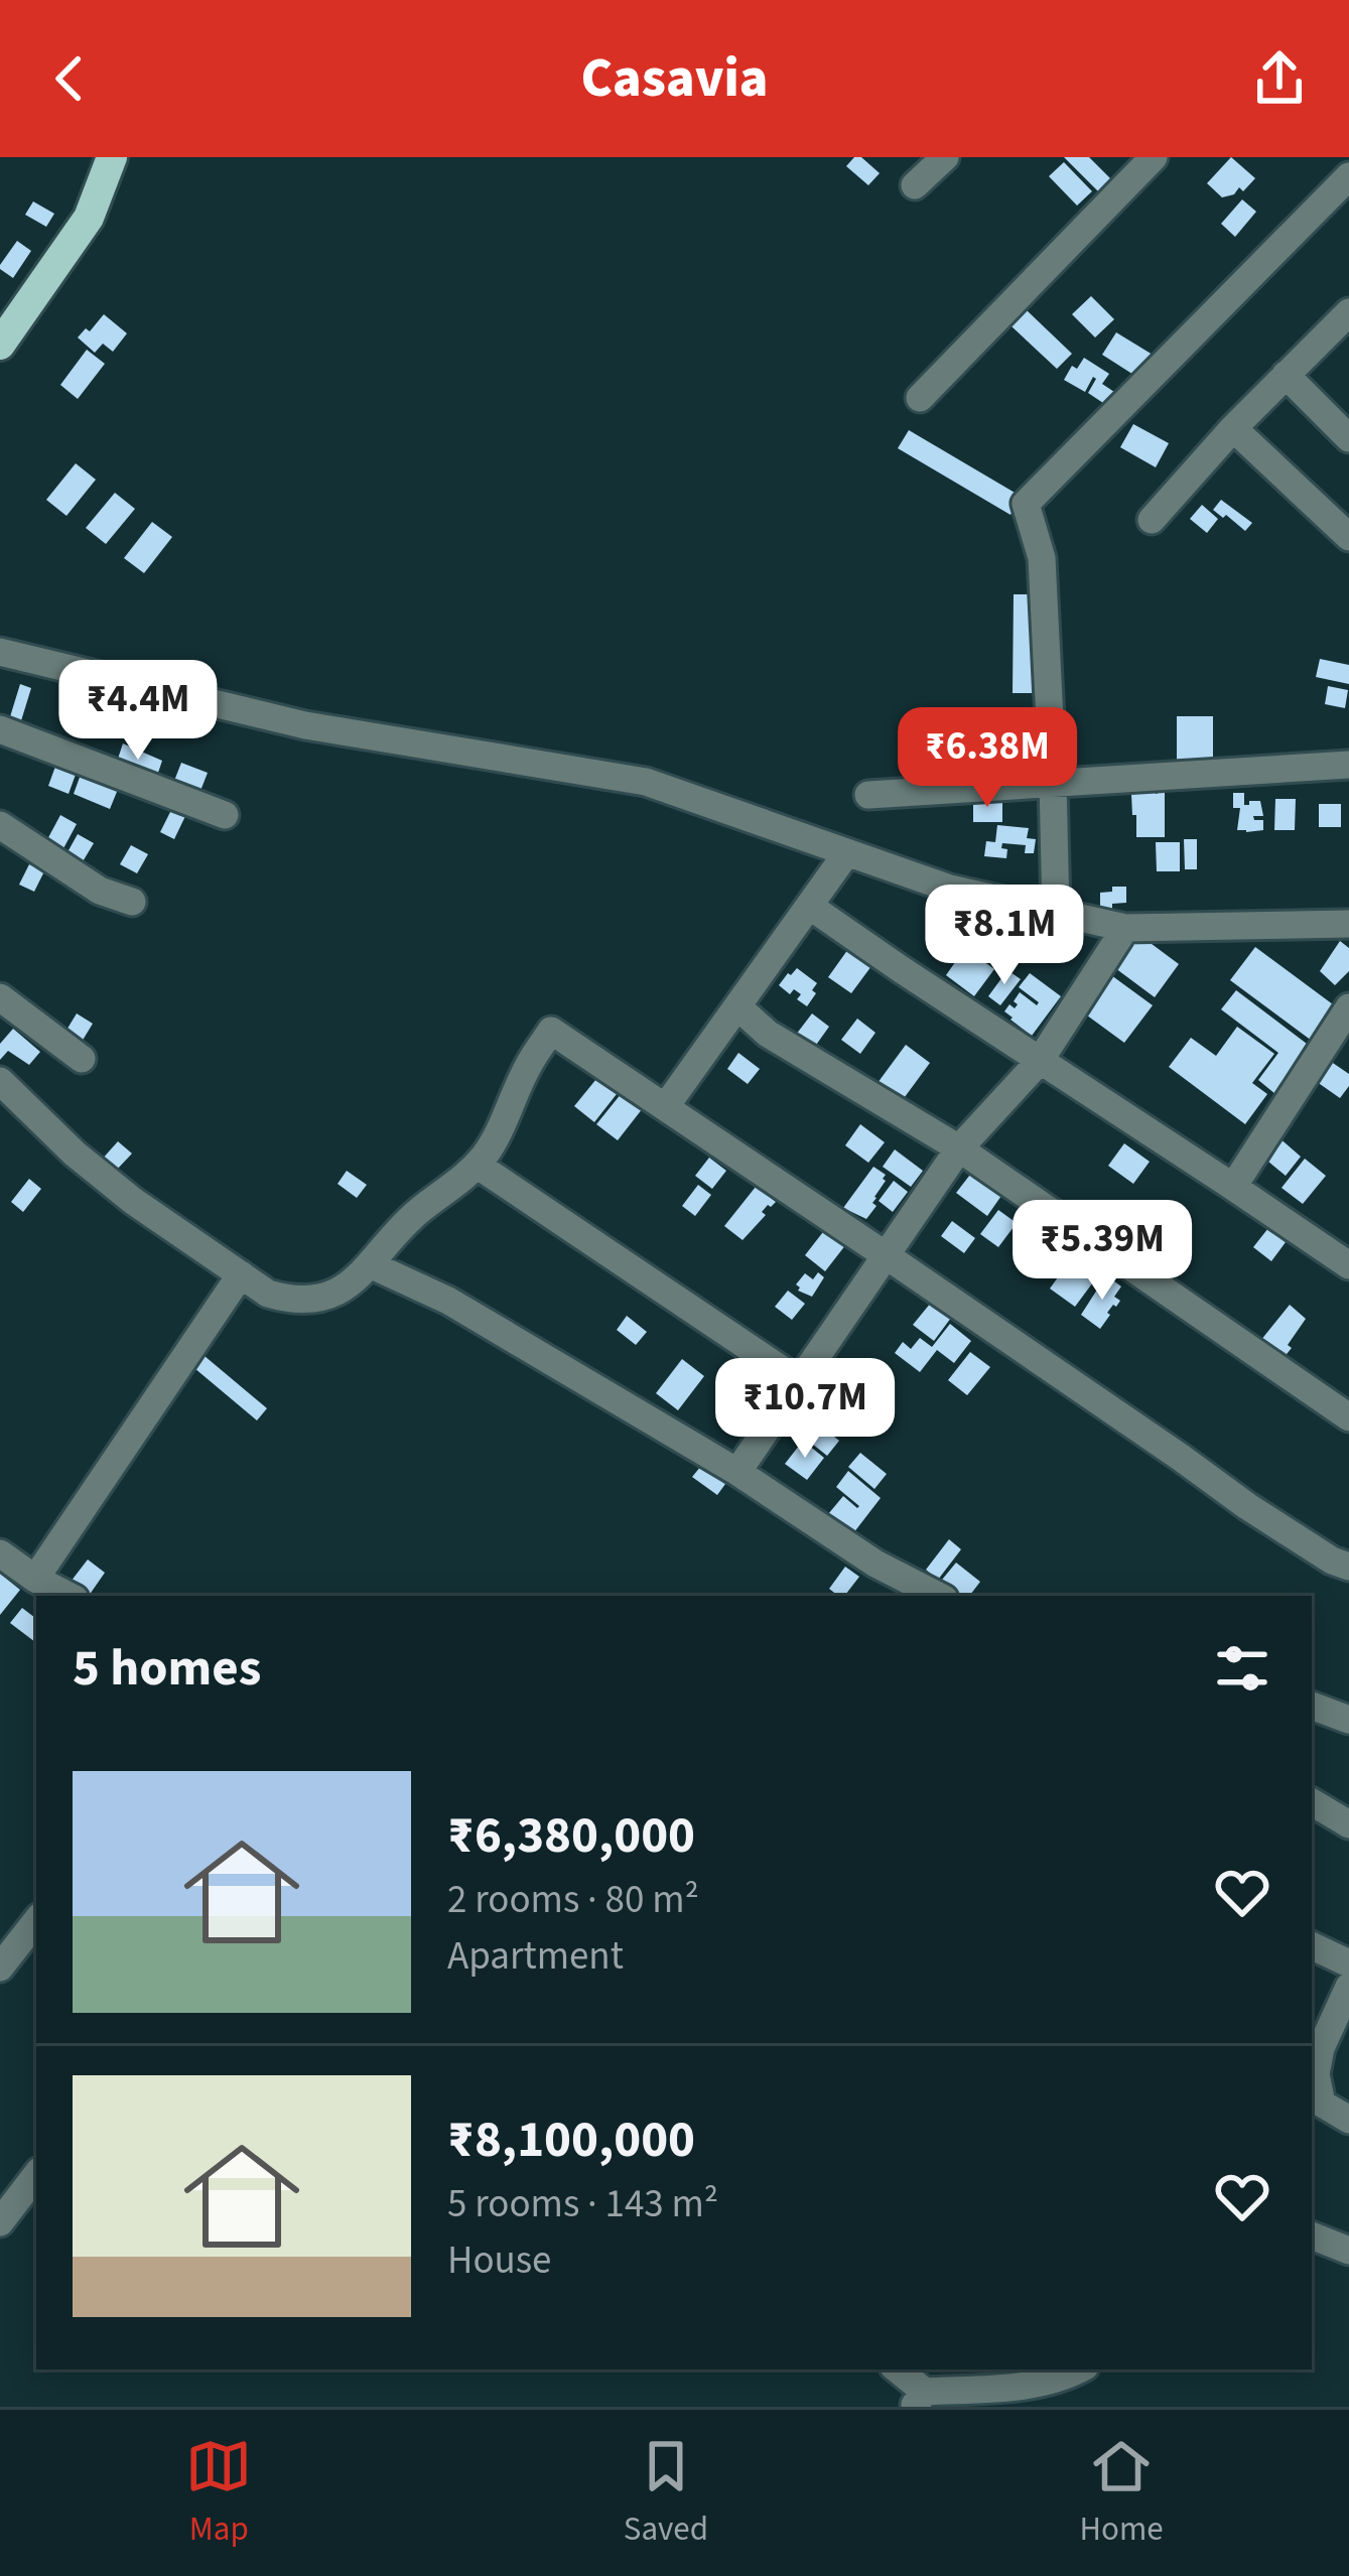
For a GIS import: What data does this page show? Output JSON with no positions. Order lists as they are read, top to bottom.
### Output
{
  "page": {
    "header": "Casavia",
    "price": [
      "₹4.4M",
      "₹6.38M",
      "₹8.1M",
      "₹5.39M",
      "₹10.7M"
    ],
    "heading": "5 homes",
    "list": [
      {
        "name": "₹6,380,000",
        "note": "2 rooms · 80 m² · Apartment"
      },
      {
        "name": "₹8,100,000",
        "note": "5 rooms · 143 m² · House"
      }
    ],
    "tabs": ["Map", "Saved", "Home"]
  }
}
